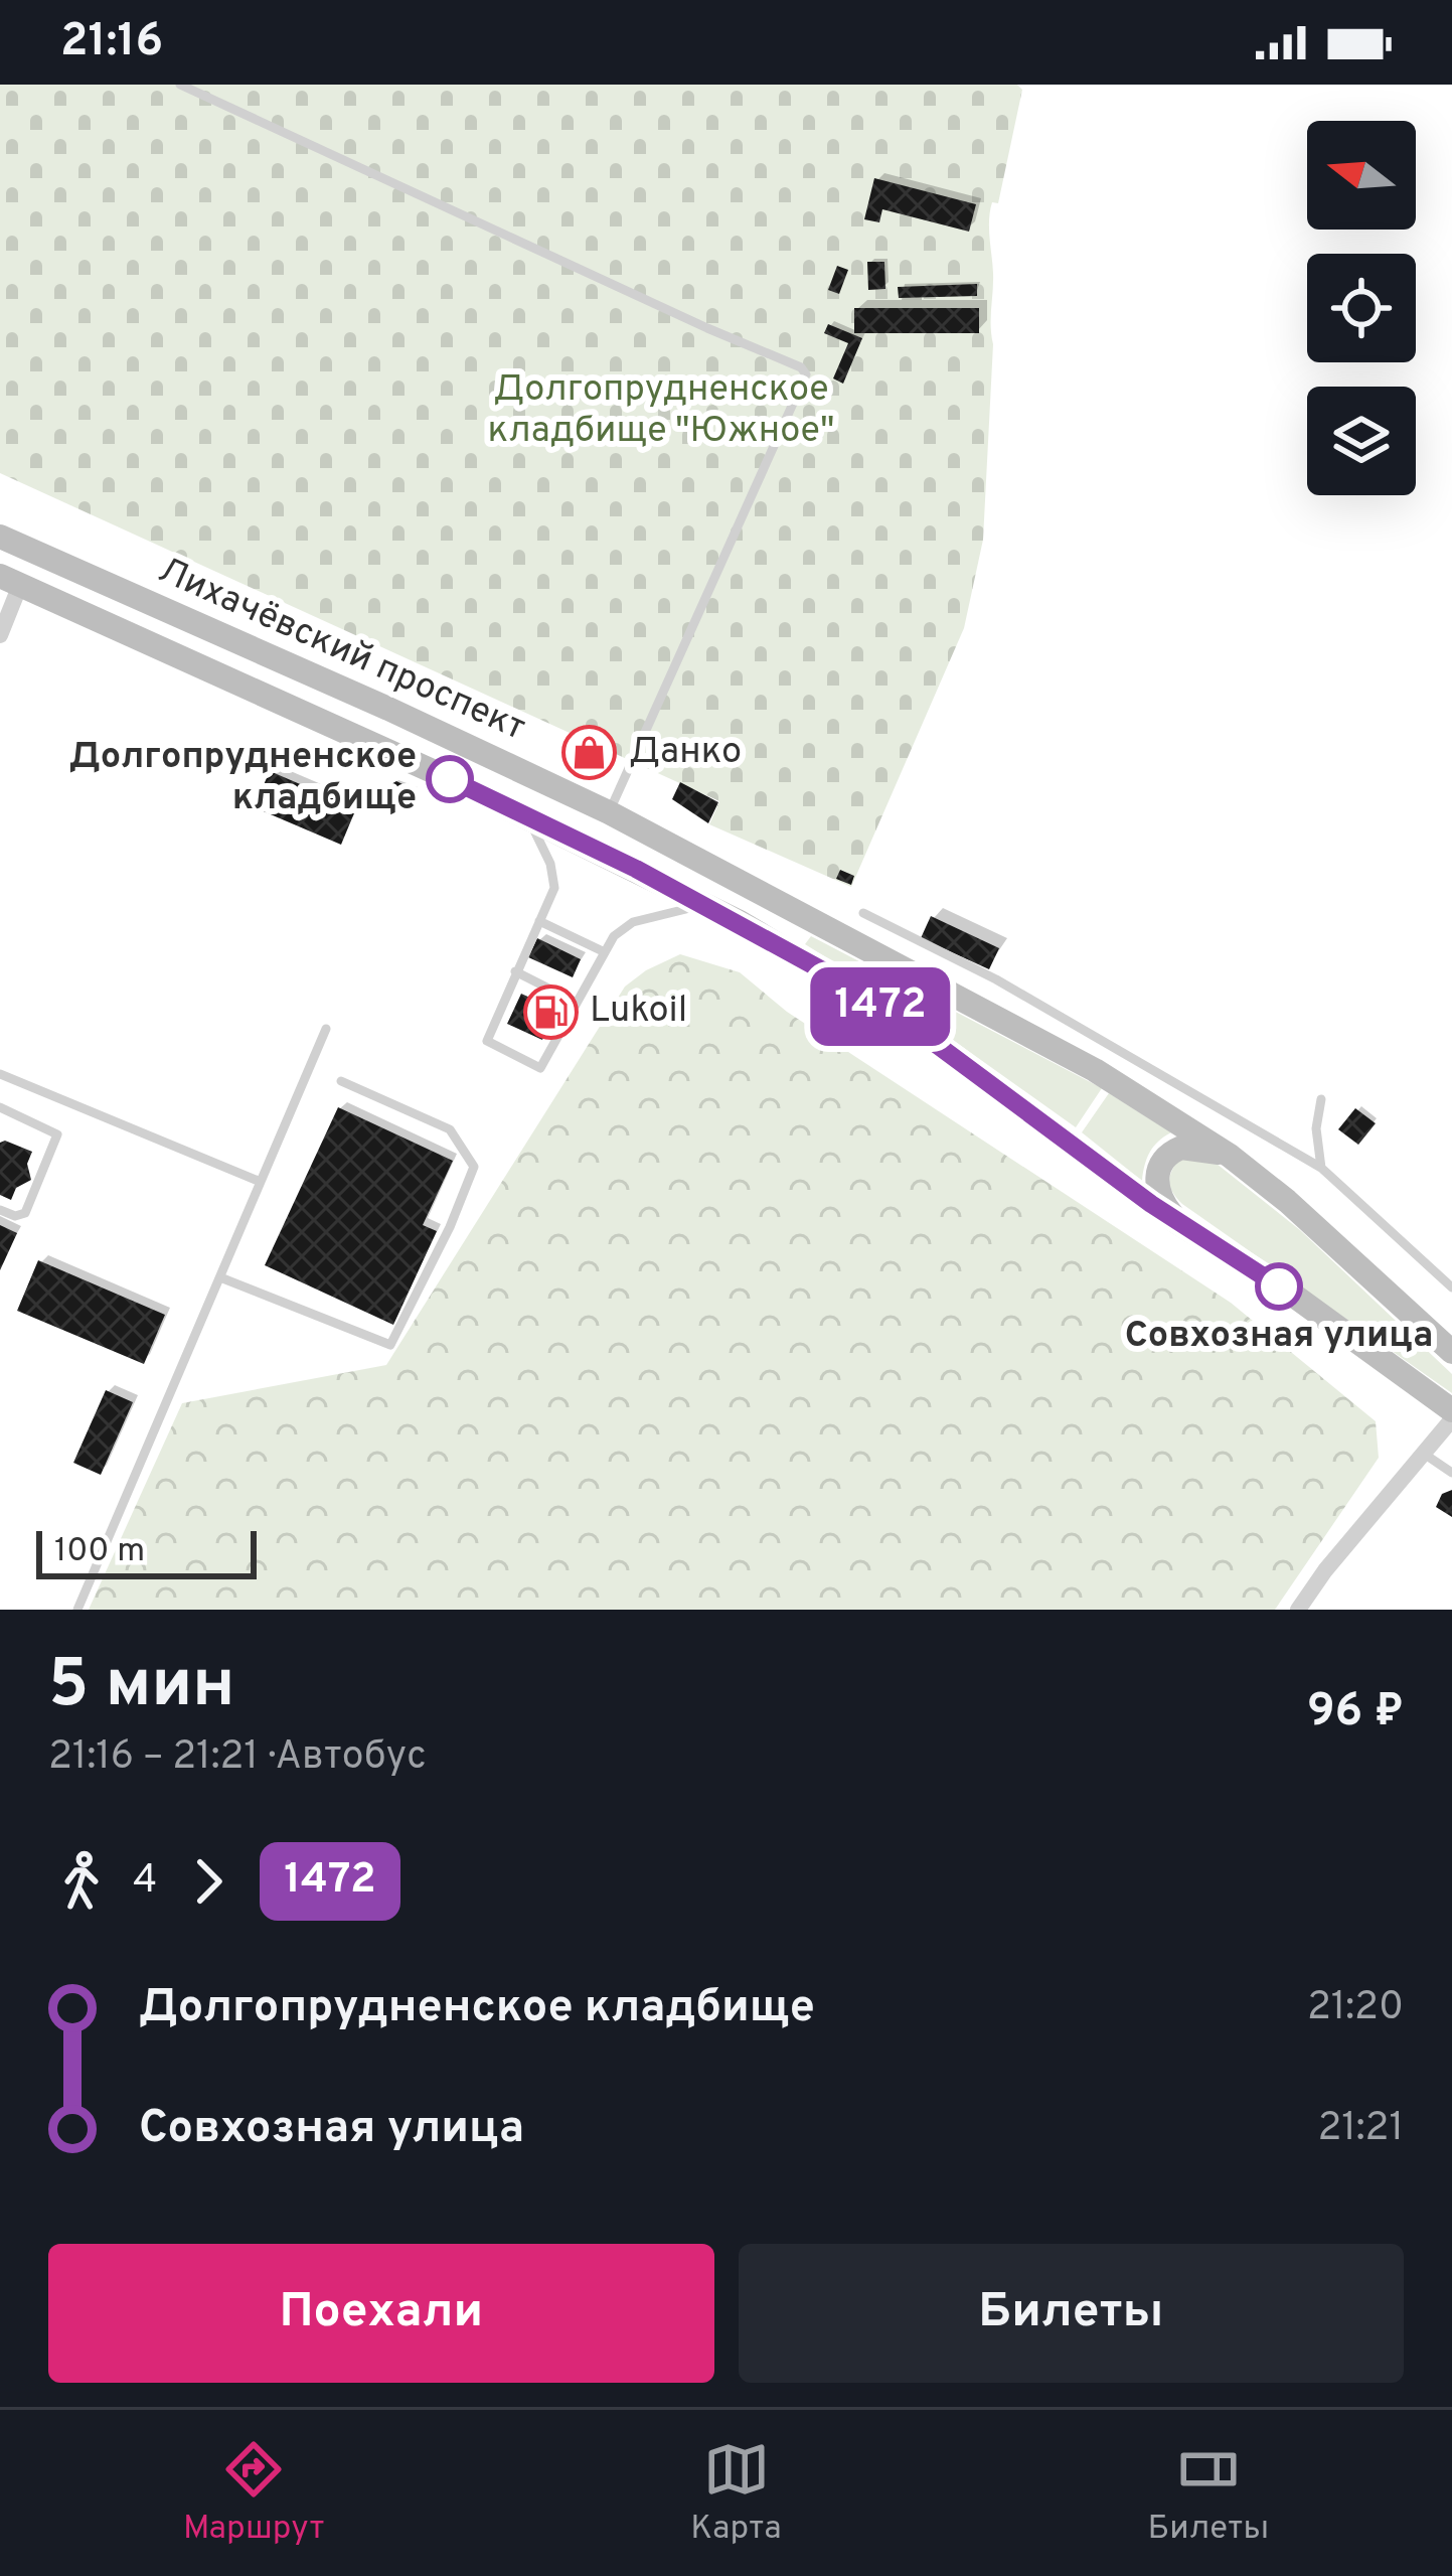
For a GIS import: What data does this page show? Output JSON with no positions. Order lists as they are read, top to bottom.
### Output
{
  "streets": {
    "main road": ["Лихачёвский проспект"]
  },
  "parks": ["Долгопрудненское кладбище \"Южное\""],
  "places": {
    "shop": ["Данко"],
    "other": ["Долгопрудненское кладбище", "Совхозная улица"],
    "fuel station": ["Lukoil"]
  },
  "lines": ["bus line 1472"],
  "scale_bar": "100 m",
  "north": "left",
  "page": {
    "status": "21:16",
    "on_map": "1472",
    "scale": "100 m",
    "heading": ["5 мин", "21:16 – 21:21 · Автобус", "96 ₽"],
    "legs": ["4", "1472"],
    "list": [
      {
        "name": "Долгопрудненское кладбище",
        "value": "21:20"
      },
      {
        "name": "Совхозная улица",
        "value": "21:21"
      }
    ],
    "buttons": ["Поехали", "Билеты"],
    "tabs": ["Маршрут", "Карта", "Билеты"]
  }
}
